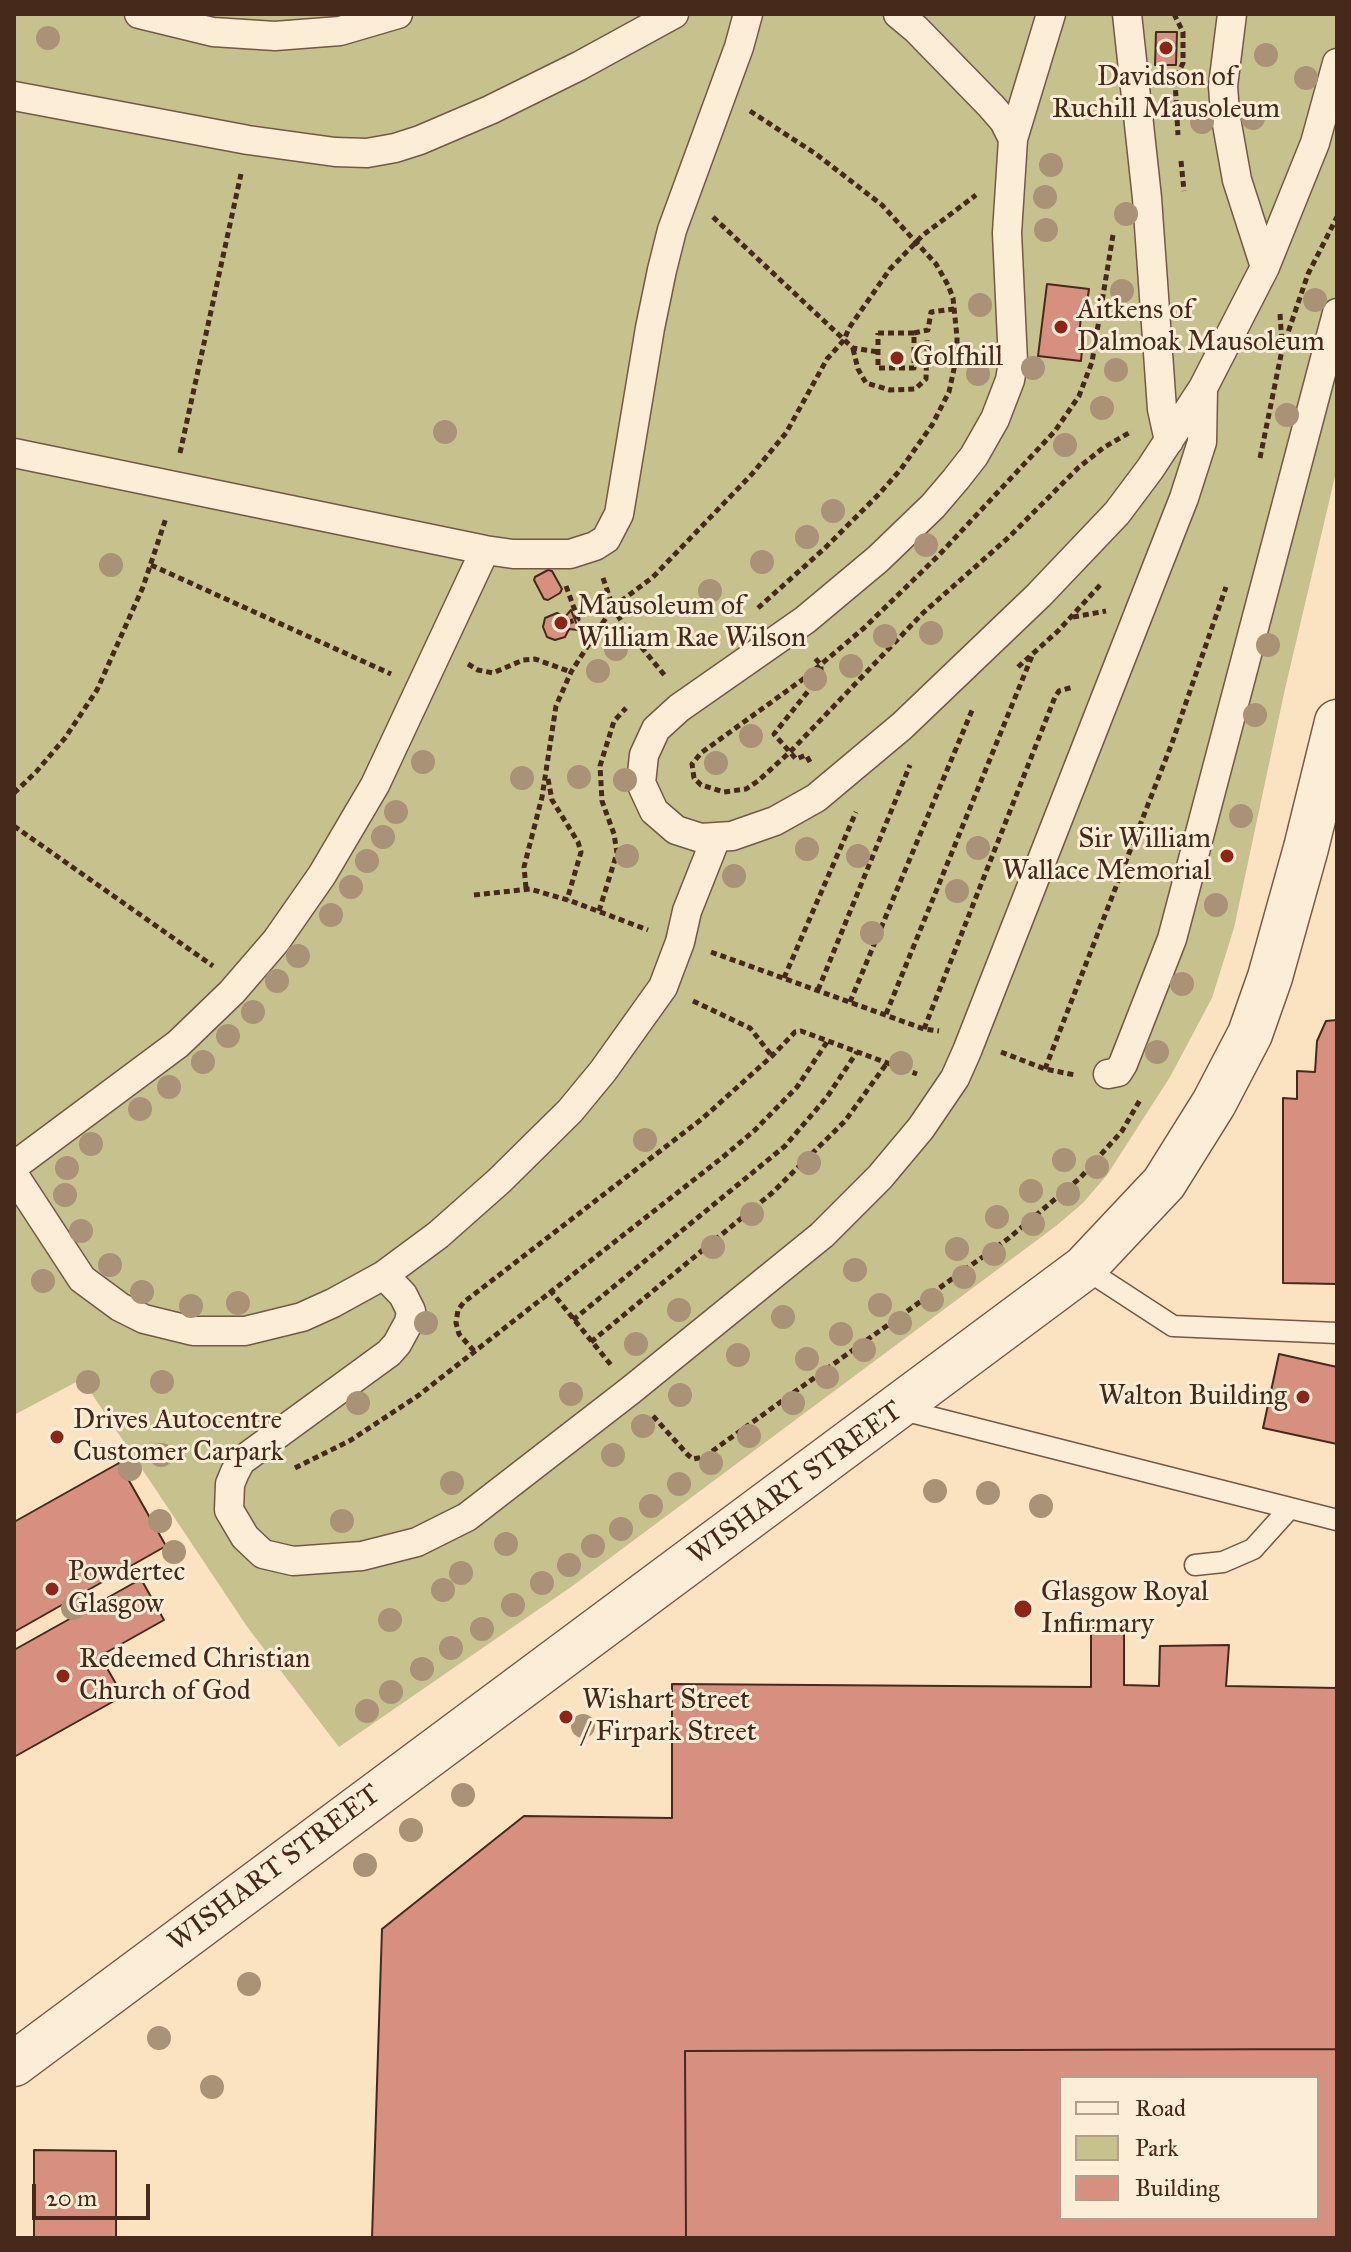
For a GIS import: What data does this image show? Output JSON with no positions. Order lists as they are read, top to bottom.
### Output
{
  "streets": {
    "street": ["WISHART STREET"]
  },
  "places": [
    "Davidson of Ruchill Mausoleum",
    "Aitkens of Dalmoak Mausoleum",
    "Golfhill",
    "Mausoleum of William Rae Wilson",
    "Sir William Wallace Memorial",
    "Walton Building",
    "Drives Autocentre Customer Carpark",
    "Powdertec Glasgow",
    "Glasgow Royal Infirmary",
    "Redeemed Christian Church of God",
    "Wishart Street / Firpark Street"
  ],
  "legend": ["Road", "Park", "Building"],
  "scale_bar": "20 m"
}
